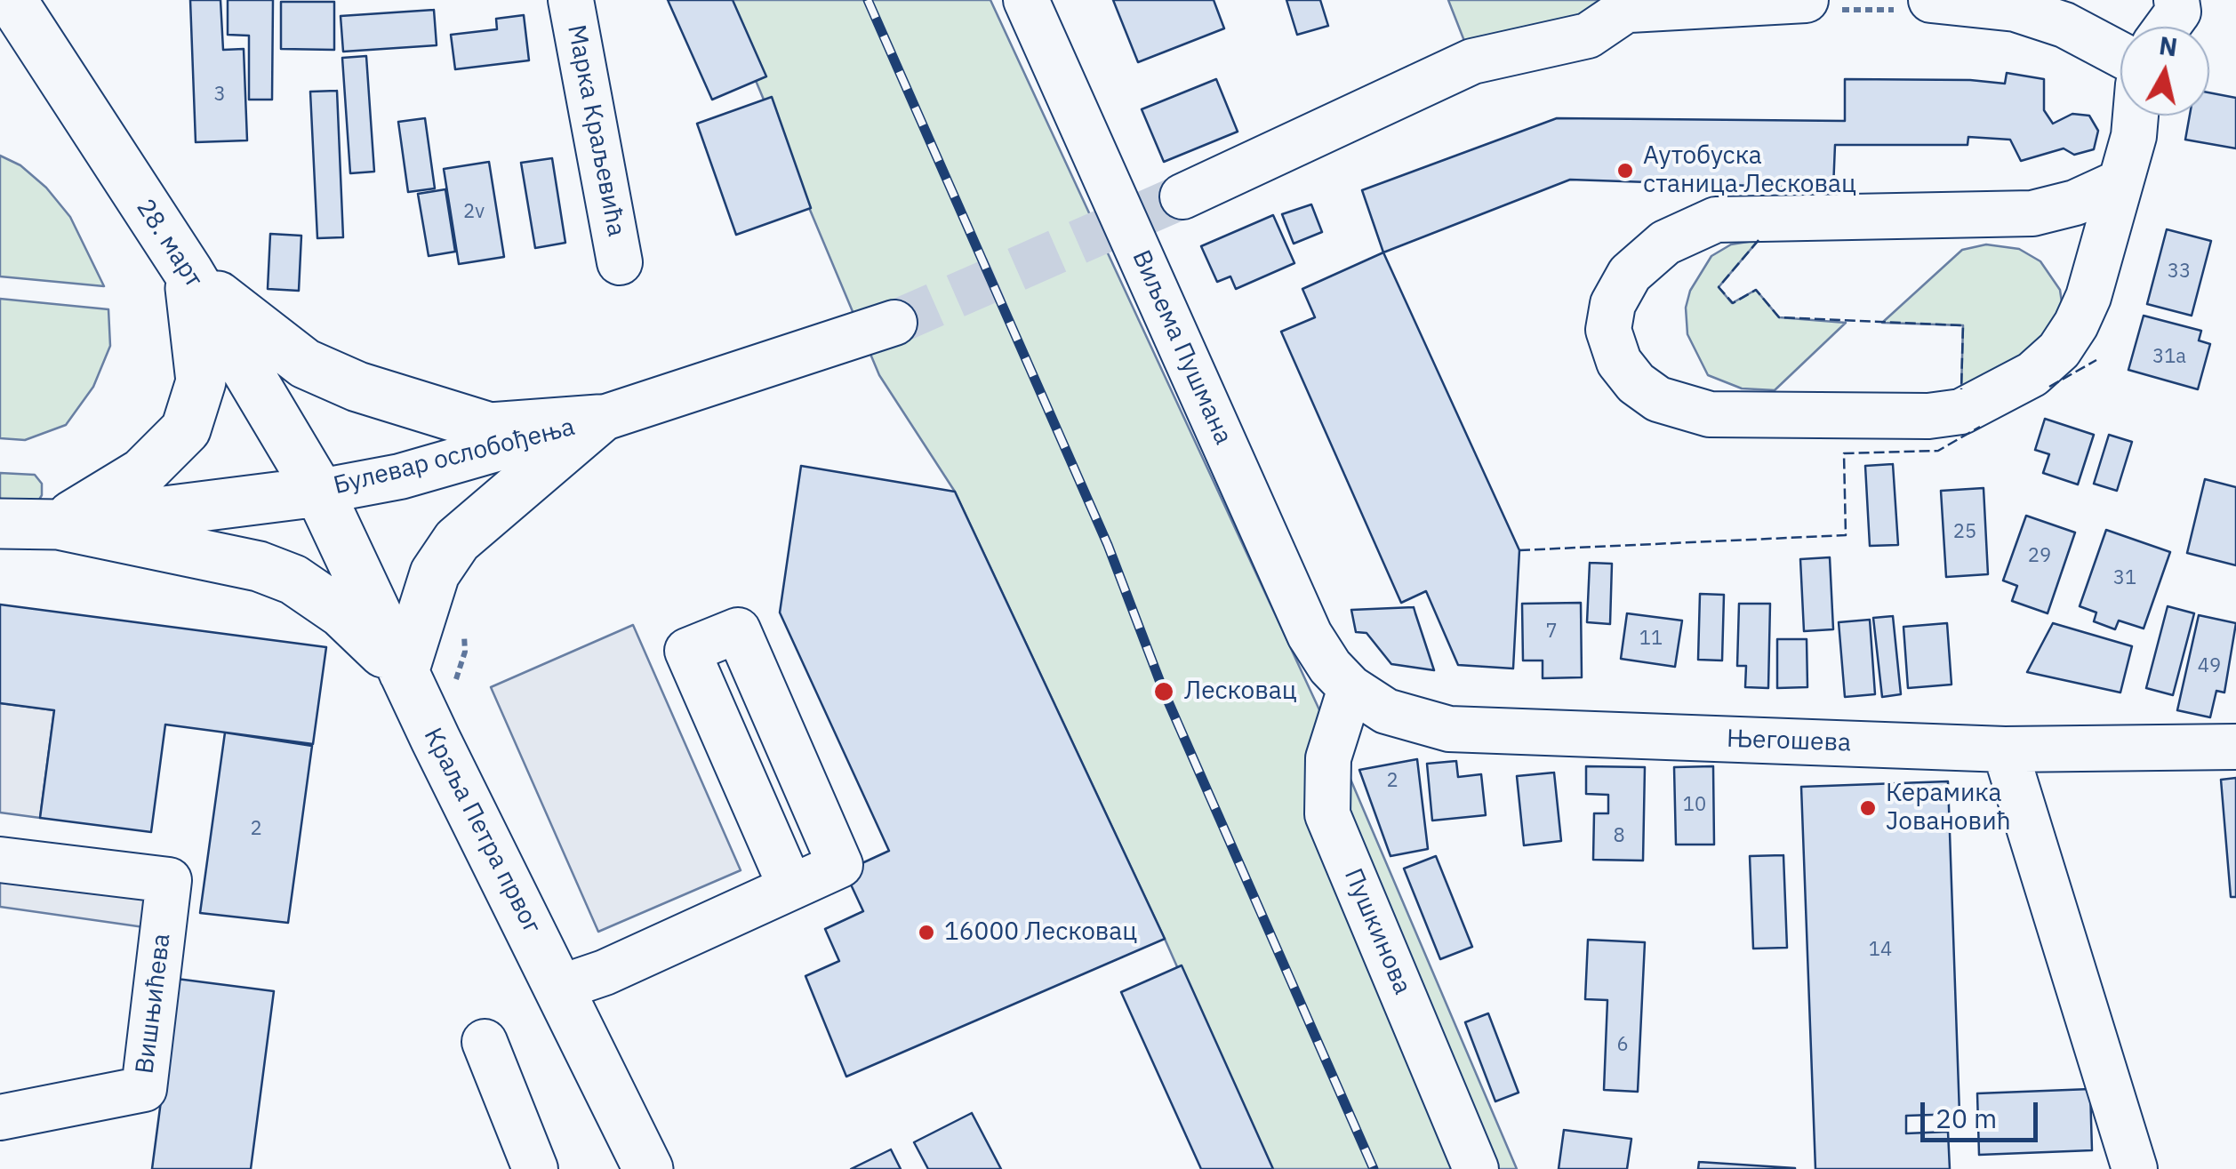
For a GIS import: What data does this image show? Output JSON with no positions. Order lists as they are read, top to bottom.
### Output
{
  "streets": {
    "main road": ["28. март", "Булевар ослобођења", "Краља Петра првог"],
    "street": [
      "Марка Краљевића",
      "Виљема Пушмана",
      "Његошева",
      "Пушкинова",
      "Вишњићева"
    ]
  },
  "crossings": [
    ["28. март", "Булевар ослобођења"],
    ["28. март", "Краља Петра првог"],
    ["Виљема Пушмана", "Његошева"],
    ["Виљема Пушмана", "Пушкинова"],
    ["Булевар ослобођења", "Краља Петра првог"],
    ["Његошева", "Пушкинова"]
  ],
  "places": [
    "Аутобуска станица Лесковац",
    "Лесковац",
    "Керамика Јовановић",
    "16000 Лесковац"
  ],
  "house_numbers": [
    "3",
    "2v",
    "33",
    "31a",
    "25",
    "29",
    "31",
    "7",
    "11",
    "49",
    "2",
    "10",
    "2",
    "8",
    "14",
    "6"
  ],
  "scale_bar": "20 m",
  "north": "top"
}
